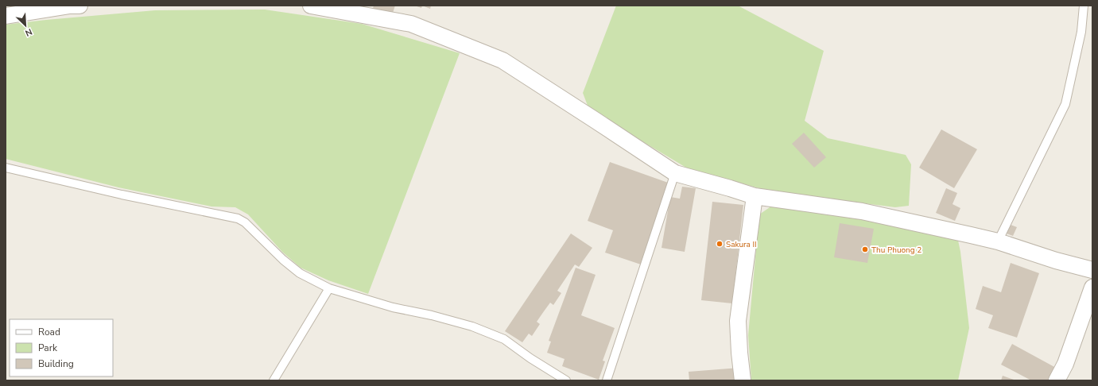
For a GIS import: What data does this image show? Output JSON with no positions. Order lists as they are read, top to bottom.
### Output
{
  "places": ["Sakura II", "Thu Phuong 2"],
  "legend": ["Road", "Park", "Building"],
  "north": "bottom right"
}
